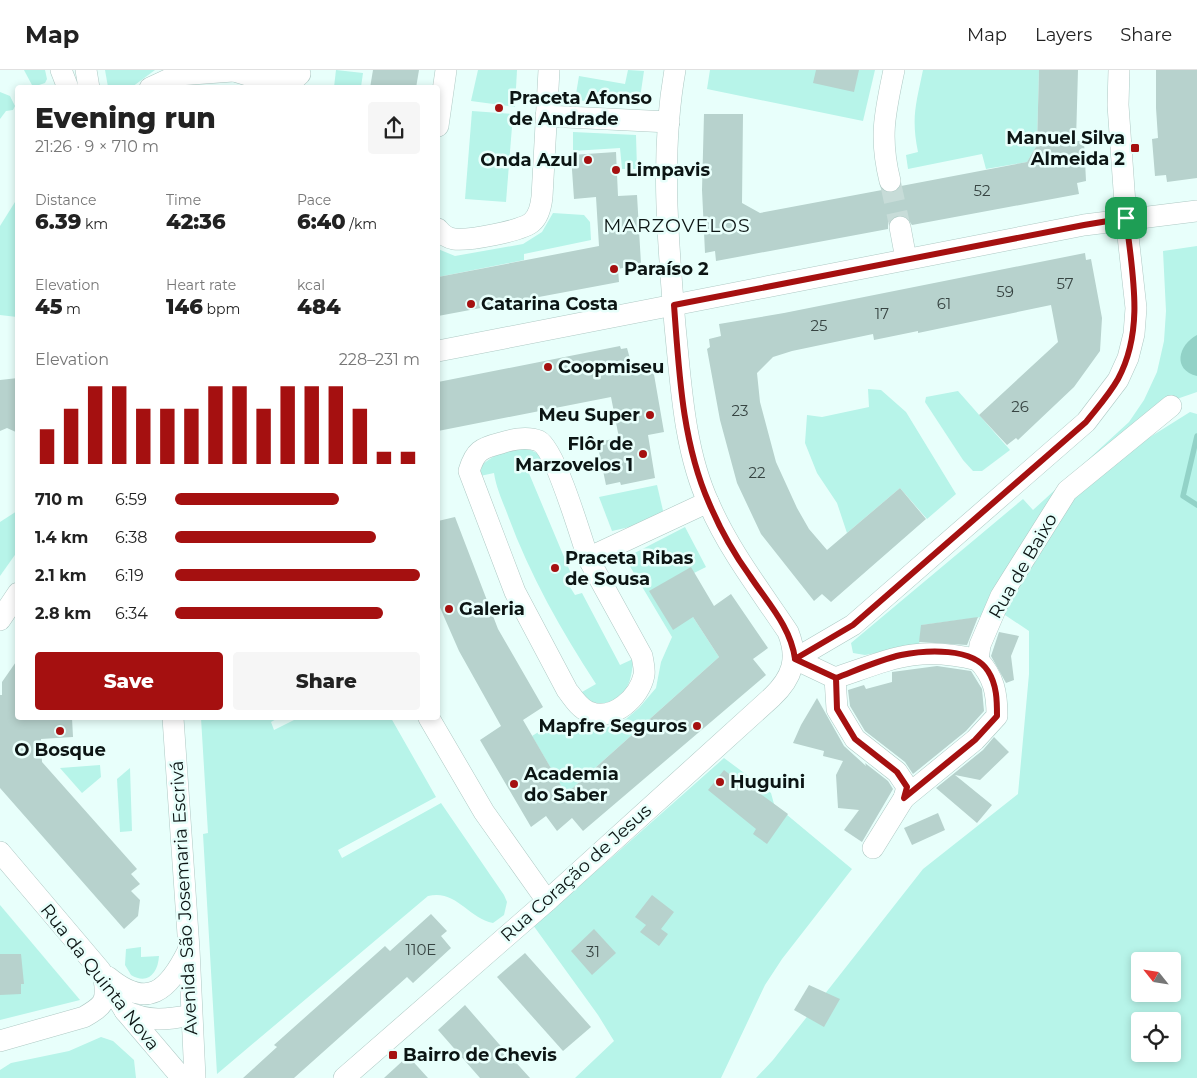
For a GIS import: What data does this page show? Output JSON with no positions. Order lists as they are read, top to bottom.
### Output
{
  "streets": {
    "street": [
      "Rua de Baixo",
      "Rua Coração de Jesus",
      "Avenida São Josemaria Escrivá",
      "Rua da Quinta Nova"
    ]
  },
  "districts": ["MARZOVELOS"],
  "places": {
    "other": [
      "Praceta Afonso de Andrade",
      "Onda Azul",
      "Limpavis",
      "Paraíso 2",
      "Catarina Costa",
      "Coopmiseu",
      "Meu Super",
      "Flôr de Marzovelos 1",
      "Praceta Ribas de Sousa",
      "Galeria",
      "Mapfre Seguros",
      "O Bosque",
      "Huguini",
      "Academia do Saber"
    ],
    "transit": ["Manuel Silva Almeida 2", "Bairro de Chevis"]
  },
  "house_numbers": [
    "52",
    "57",
    "59",
    "61",
    "17",
    "25",
    "26",
    "23",
    "22",
    "110E",
    "31"
  ],
  "north": "top left",
  "page": {
    "header": "Map",
    "nav": ["Map", "Layers", "Share"],
    "heading": ["Evening run", "21:26 · 9 × 710 m"],
    "stats": [
      ["Distance", "6.39 km"],
      ["Time", "42:36"],
      ["Pace", "6:40 /km"],
      ["Elevation", "45 m"],
      ["Heart rate", "146 bpm"],
      ["kcal", "484"]
    ],
    "chart": ["Elevation", "228–231 m"],
    "list": [
      {
        "name": "710 m",
        "note": "6:59"
      },
      {
        "name": "1.4 km",
        "note": "6:38"
      },
      {
        "name": "2.1 km",
        "note": "6:19"
      },
      {
        "name": "2.8 km",
        "note": "6:34"
      }
    ],
    "buttons": ["Save", "Share"]
  }
}
